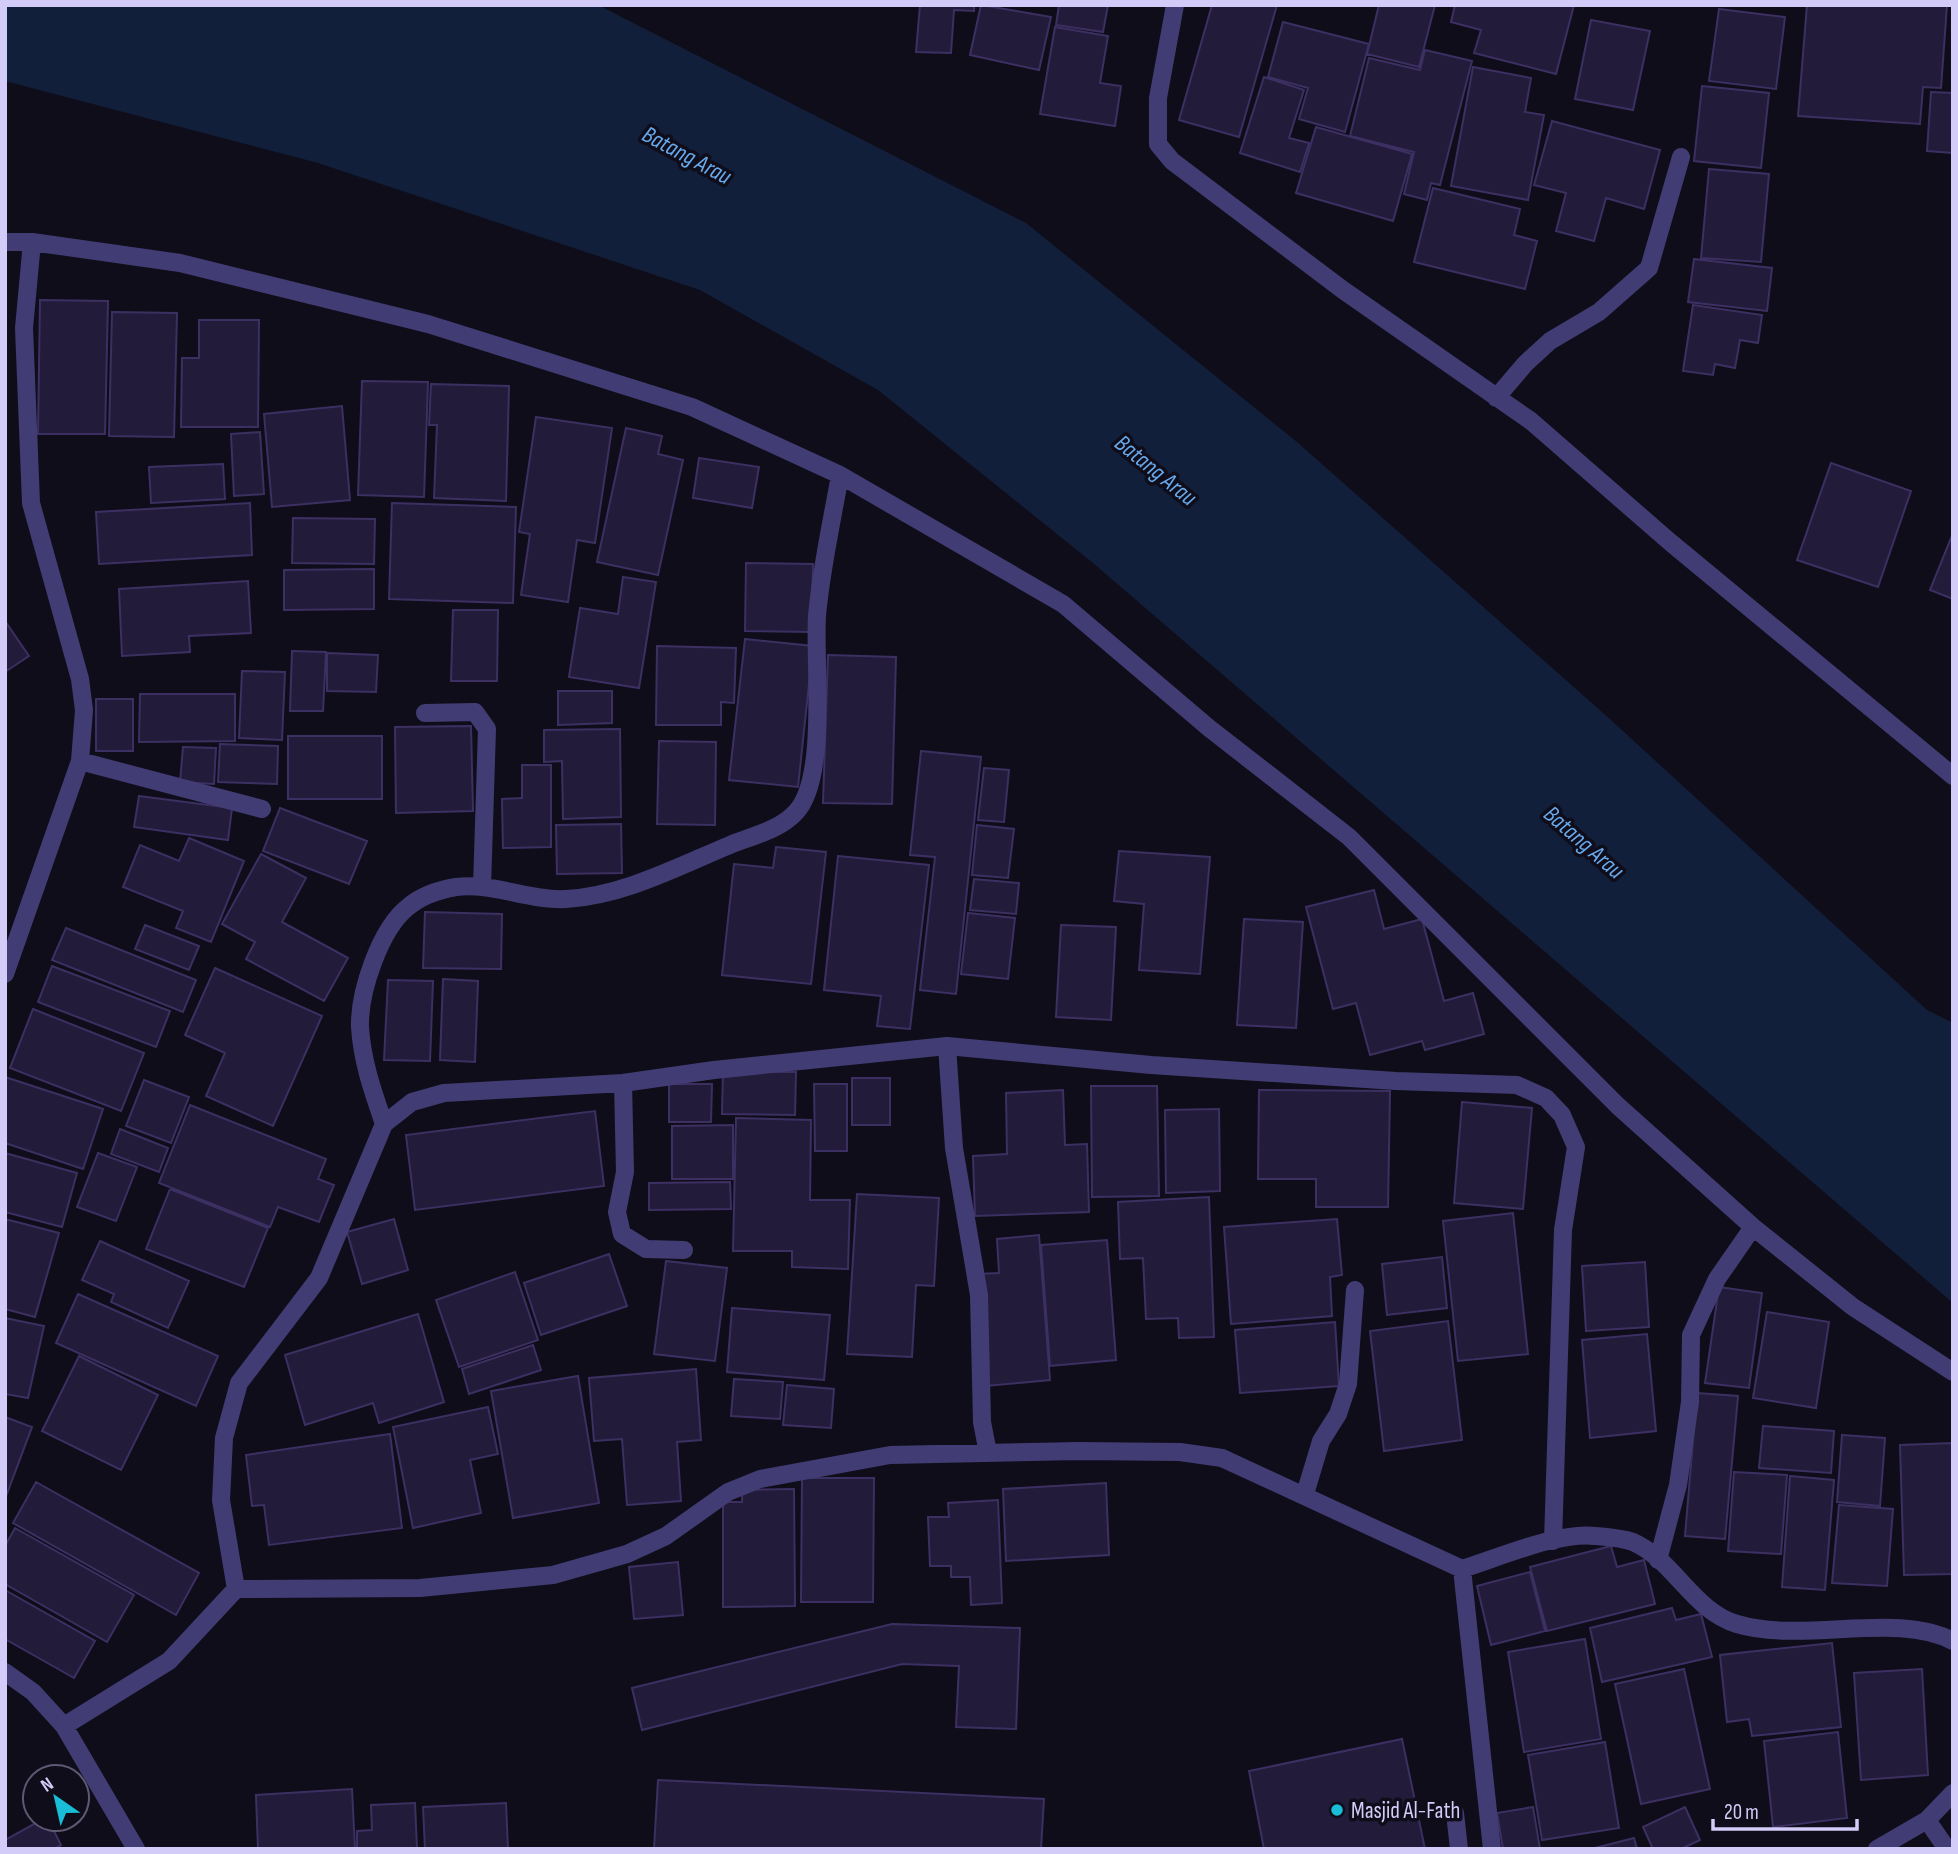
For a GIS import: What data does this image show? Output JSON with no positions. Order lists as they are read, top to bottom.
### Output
{
  "water": ["Batang Arau"],
  "places": ["Masjid Al-Fath"],
  "scale_bar": "20 m",
  "north": "top left"
}
